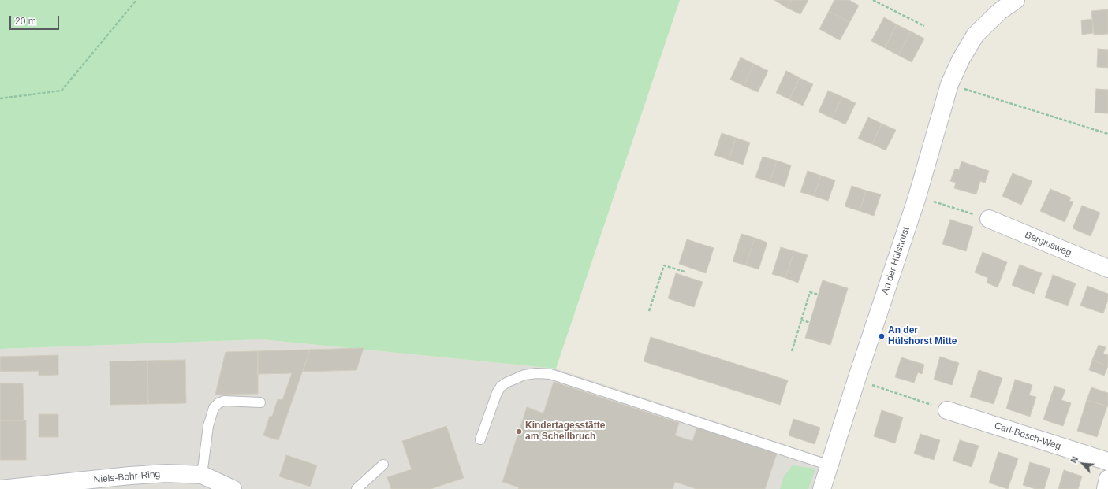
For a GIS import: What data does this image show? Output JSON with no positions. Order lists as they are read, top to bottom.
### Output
{
  "streets": {
    "street": [
      "Bergiusweg",
      "An der Hülshorst",
      "Carl-Bosch-Weg",
      "Niels-Bohr-Ring"
    ]
  },
  "places": ["An der Hülshorst Mitte", "Kindertagesstätte am Schellbruch"],
  "scale_bar": "20 m",
  "north": "top left"
}
